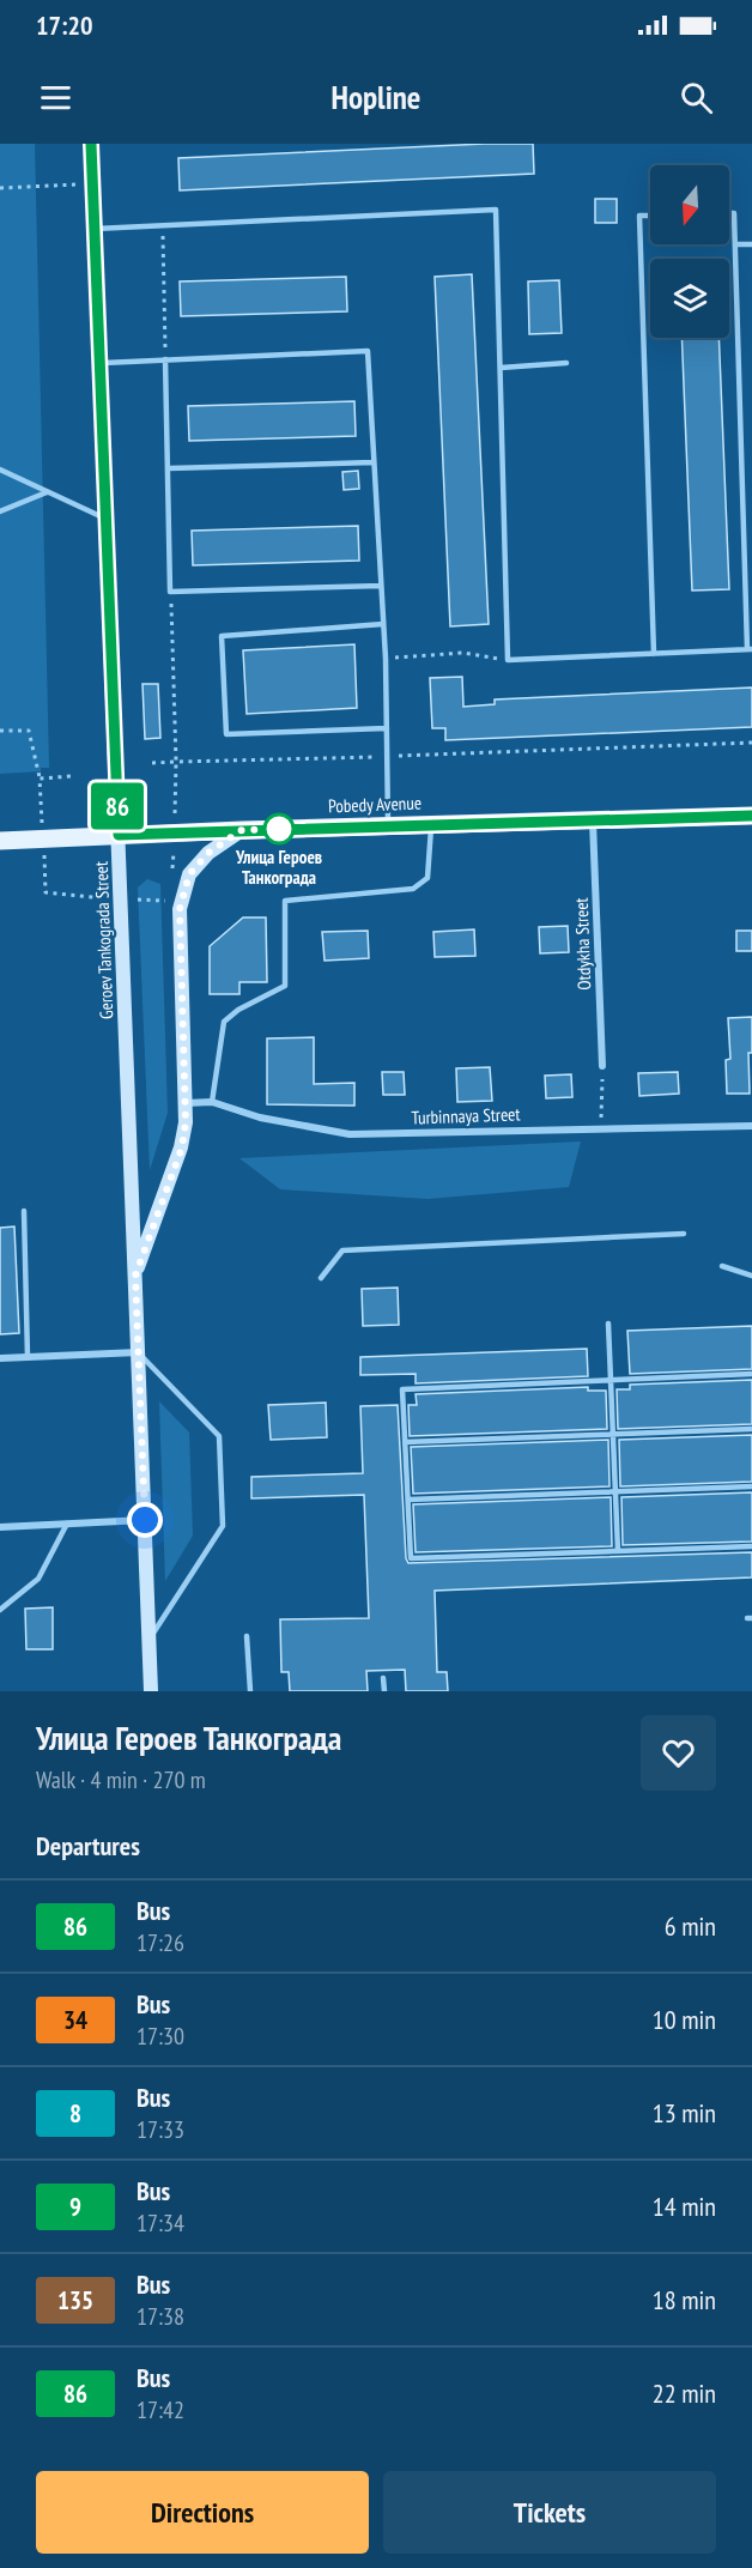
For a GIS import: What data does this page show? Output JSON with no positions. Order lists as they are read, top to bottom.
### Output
{
  "streets": {
    "main road": ["Pobedy Avenue", "Geroev Tankograda Street"],
    "street": ["Otdykha Street", "Turbinnaya Street"]
  },
  "crossings": [
    ["Pobedy Avenue", "Geroev Tankograda Street"],
    ["Pobedy Avenue", "Otdykha Street"]
  ],
  "places": ["Улица Героев Танкограда"],
  "lines": ["bus line 86"],
  "north": "bottom",
  "page": {
    "status": "17:20",
    "header": "Hopline",
    "on_map": "86",
    "heading": [
      ["Улица Героев Танкограда", "Walk · 4 min · 270 m"],
      "Departures"
    ],
    "list": [
      {
        "mark": "86",
        "name": "Bus",
        "note": "17:26",
        "value": "6 min"
      },
      {
        "mark": "34",
        "name": "Bus",
        "note": "17:30",
        "value": "10 min"
      },
      {
        "mark": "8",
        "name": "Bus",
        "note": "17:33",
        "value": "13 min"
      },
      {
        "mark": "9",
        "name": "Bus",
        "note": "17:34",
        "value": "14 min"
      },
      {
        "mark": "135",
        "name": "Bus",
        "note": "17:38",
        "value": "18 min"
      },
      {
        "mark": "86",
        "name": "Bus",
        "note": "17:42",
        "value": "22 min"
      }
    ],
    "buttons": ["Directions", "Tickets"]
  }
}
